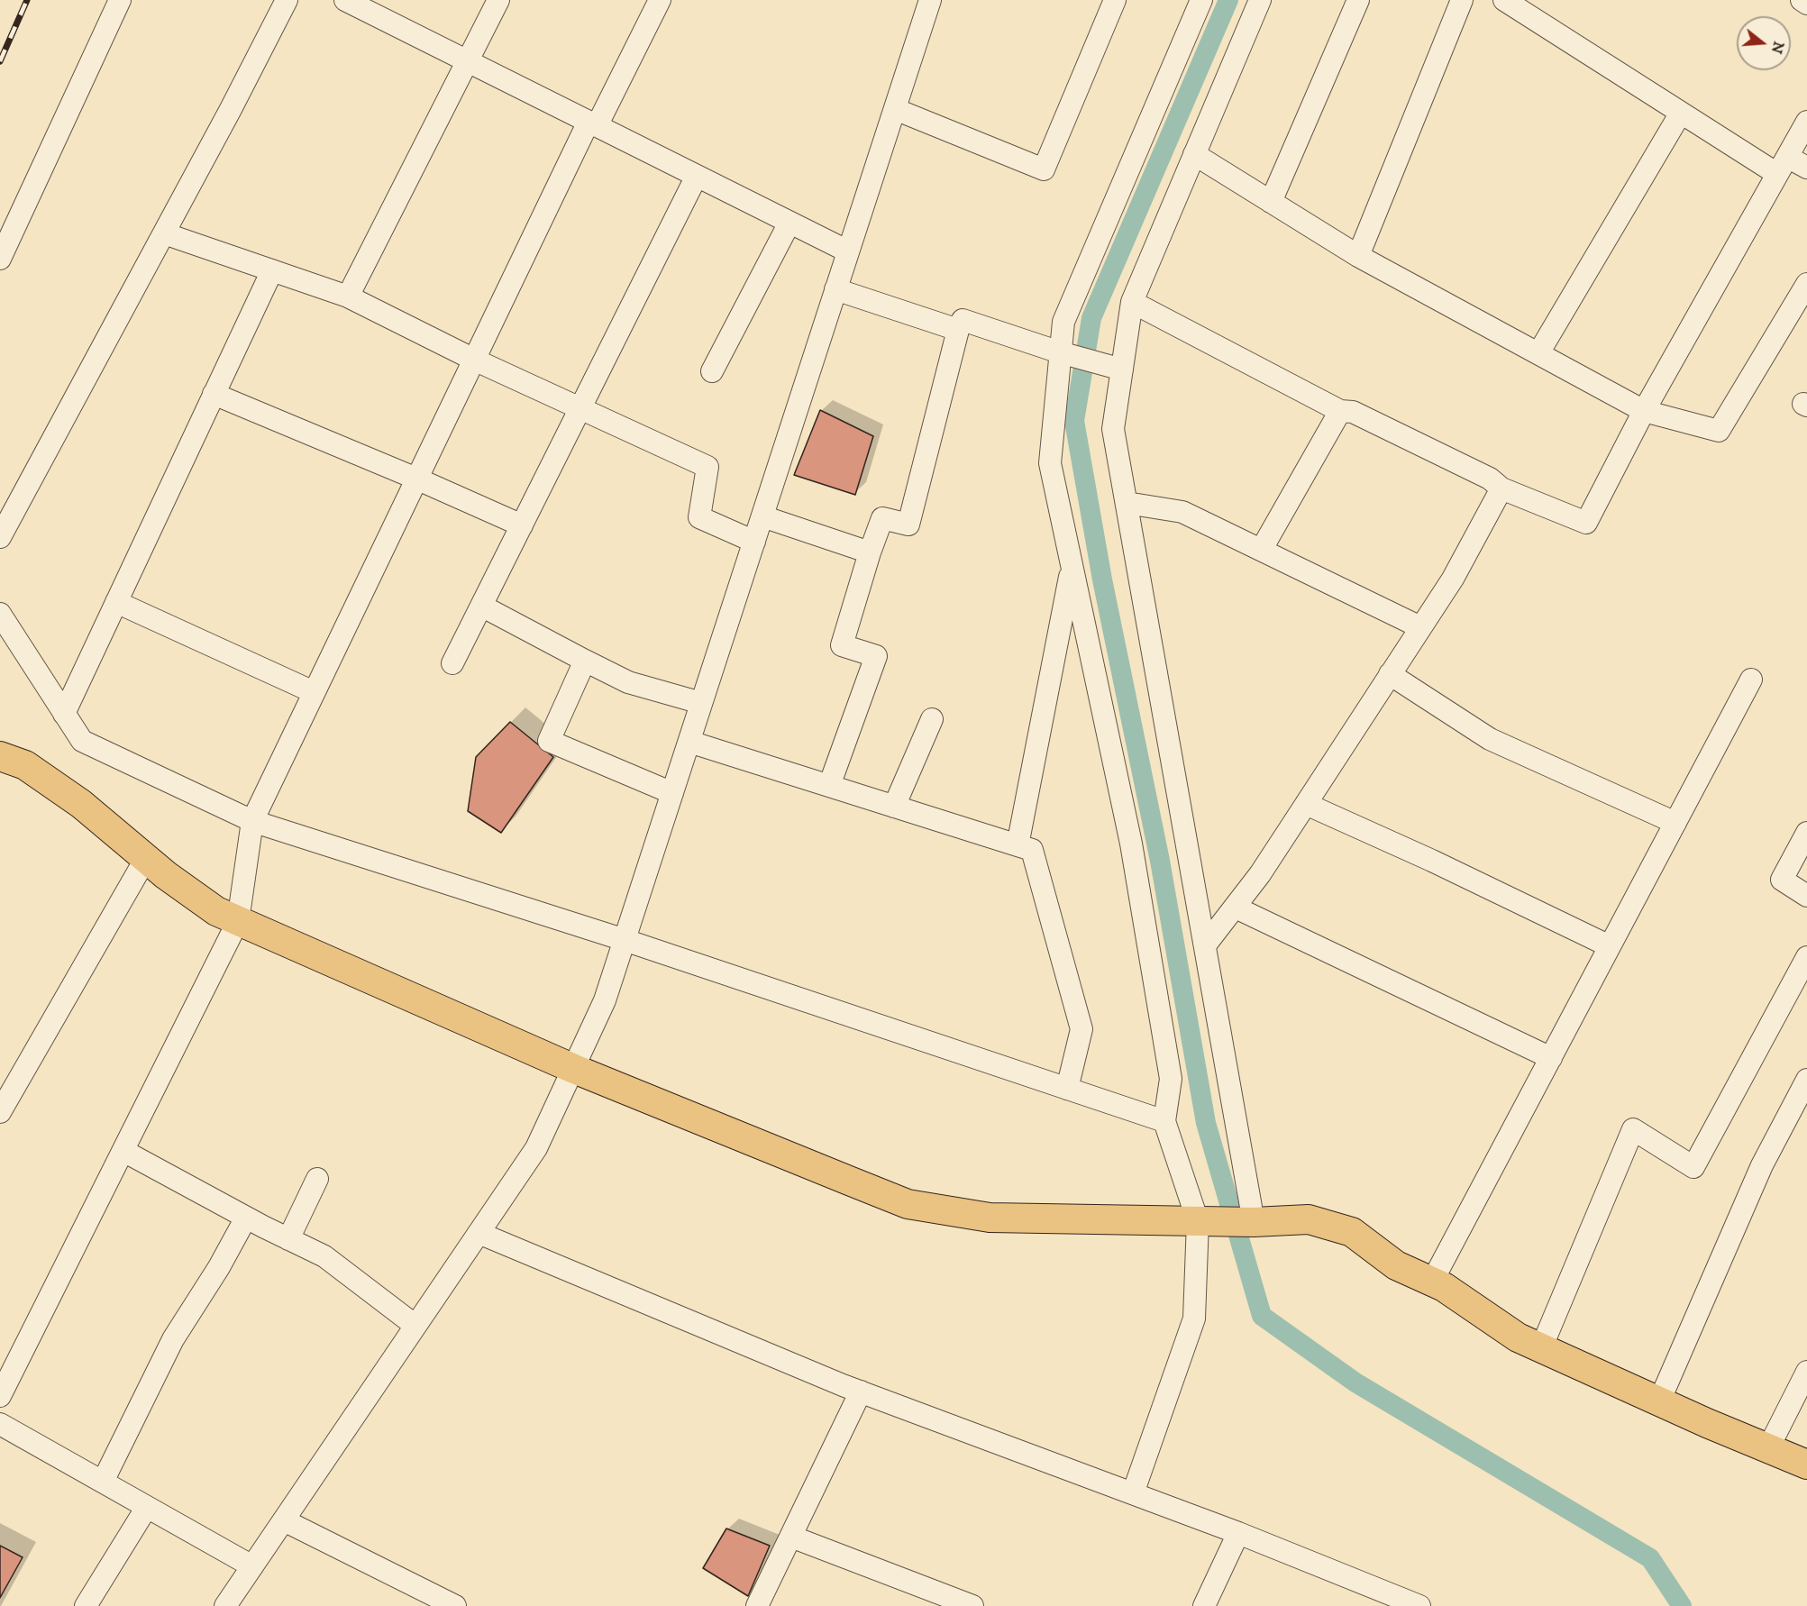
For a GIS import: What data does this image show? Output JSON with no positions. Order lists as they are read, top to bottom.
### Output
{
  "north": "right"
}
